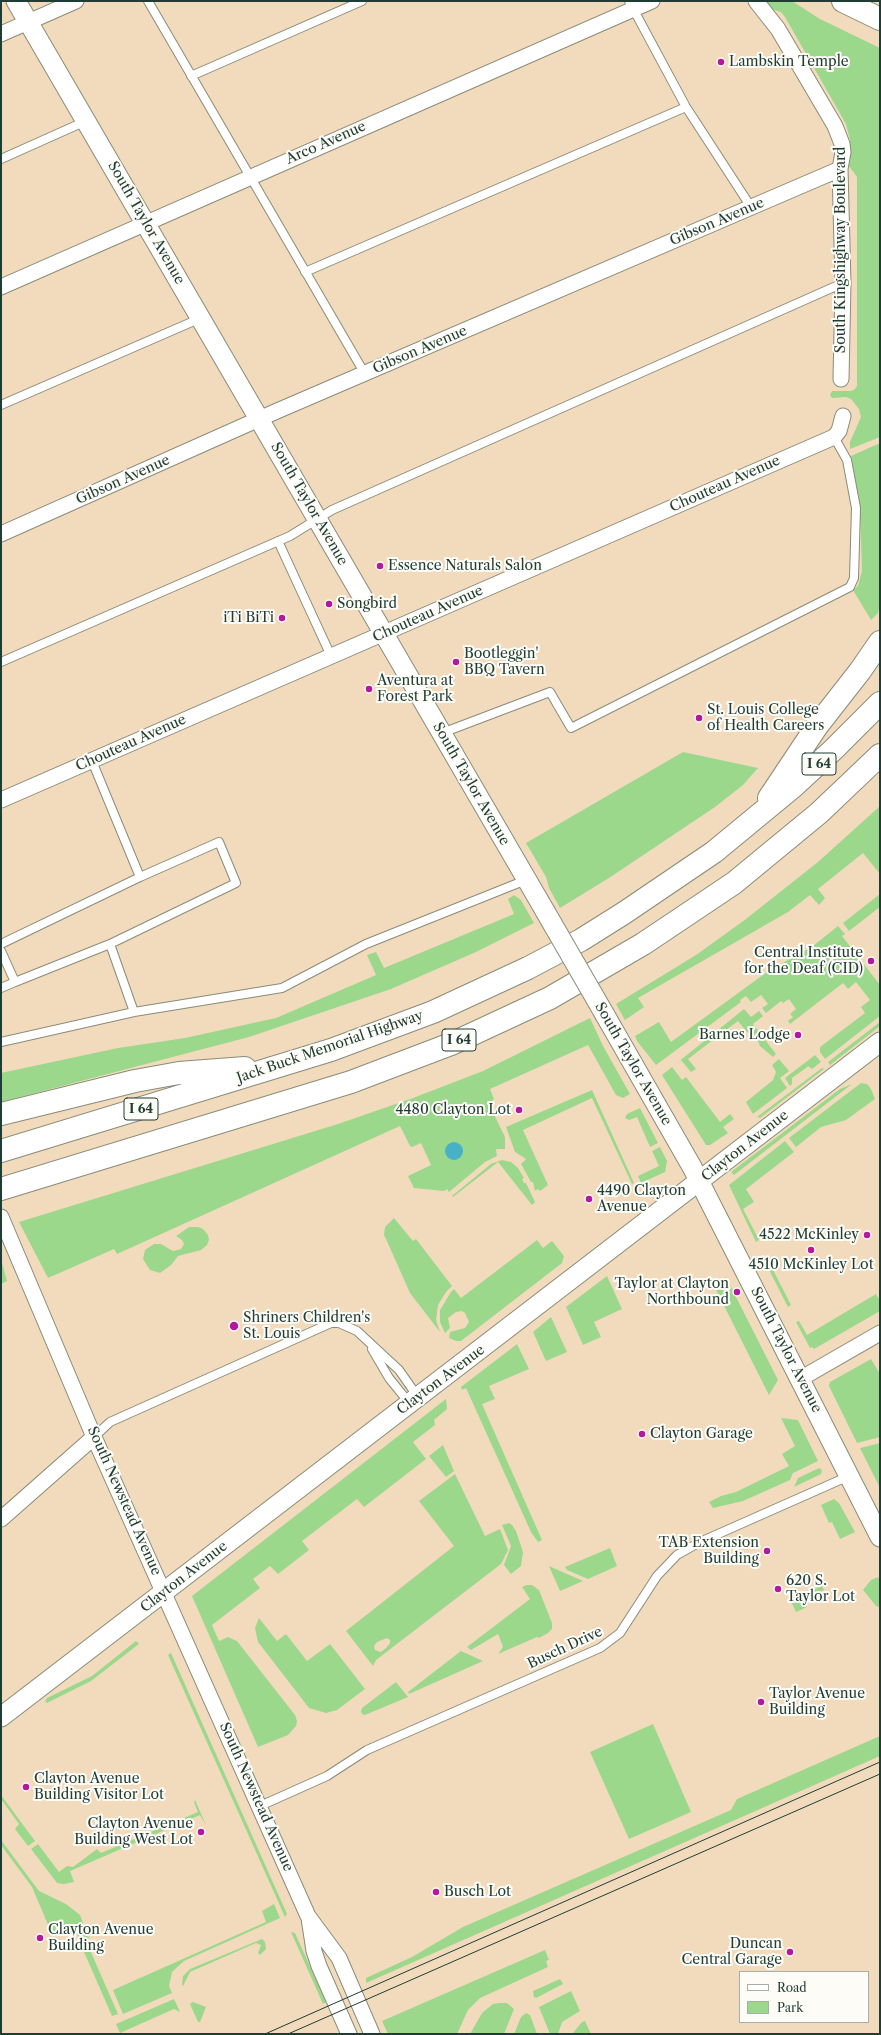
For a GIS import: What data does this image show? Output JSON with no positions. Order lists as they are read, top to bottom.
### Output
{
  "streets": {
    "main road": ["I 64", "Jack Buck Memorial Highway"],
    "street": [
      "Arco Avenue",
      "Gibson Avenue",
      "South Taylor Avenue",
      "South Kingshighway Boulevard",
      "Chouteau Avenue",
      "Clayton Avenue",
      "South Newstead Avenue"
    ],
    "lane": ["Busch Drive"]
  },
  "crossings": [
    ["Arco Avenue", "South Taylor Avenue"],
    ["Gibson Avenue", "South Taylor Avenue"],
    ["Gibson Avenue", "South Kingshighway Boulevard"],
    ["South Taylor Avenue", "Chouteau Avenue"],
    ["South Taylor Avenue", "Clayton Avenue"],
    ["South Taylor Avenue", "Busch Drive"],
    ["Clayton Avenue", "South Newstead Avenue"],
    ["South Newstead Avenue", "Busch Drive"]
  ],
  "places": [
    "Lambskin Temple",
    "Essence Naturals Salon",
    "Songbird",
    "iTi BiTi",
    "Bootleggin' BBQ Tavern",
    "Aventura at Forest Park",
    "St. Louis College of Health Careers",
    "Central Institute for the Deaf (CID)",
    "Barnes Lodge",
    "4480 Clayton Lot",
    "4490 Clayton Avenue",
    "4522 McKinley",
    "4510 McKinley Lot",
    "Taylor at Clayton Northbound",
    "Shriners Children's St. Louis",
    "Clayton Garage",
    "TAB Extension Building",
    "620 S. Taylor Lot",
    "Taylor Avenue Building",
    "Clayton Avenue Building Visitor Lot",
    "Clayton Avenue Building West Lot",
    "Busch Lot",
    "Clayton Avenue Building",
    "Duncan Central Garage"
  ],
  "legend": ["Road", "Park"]
}
